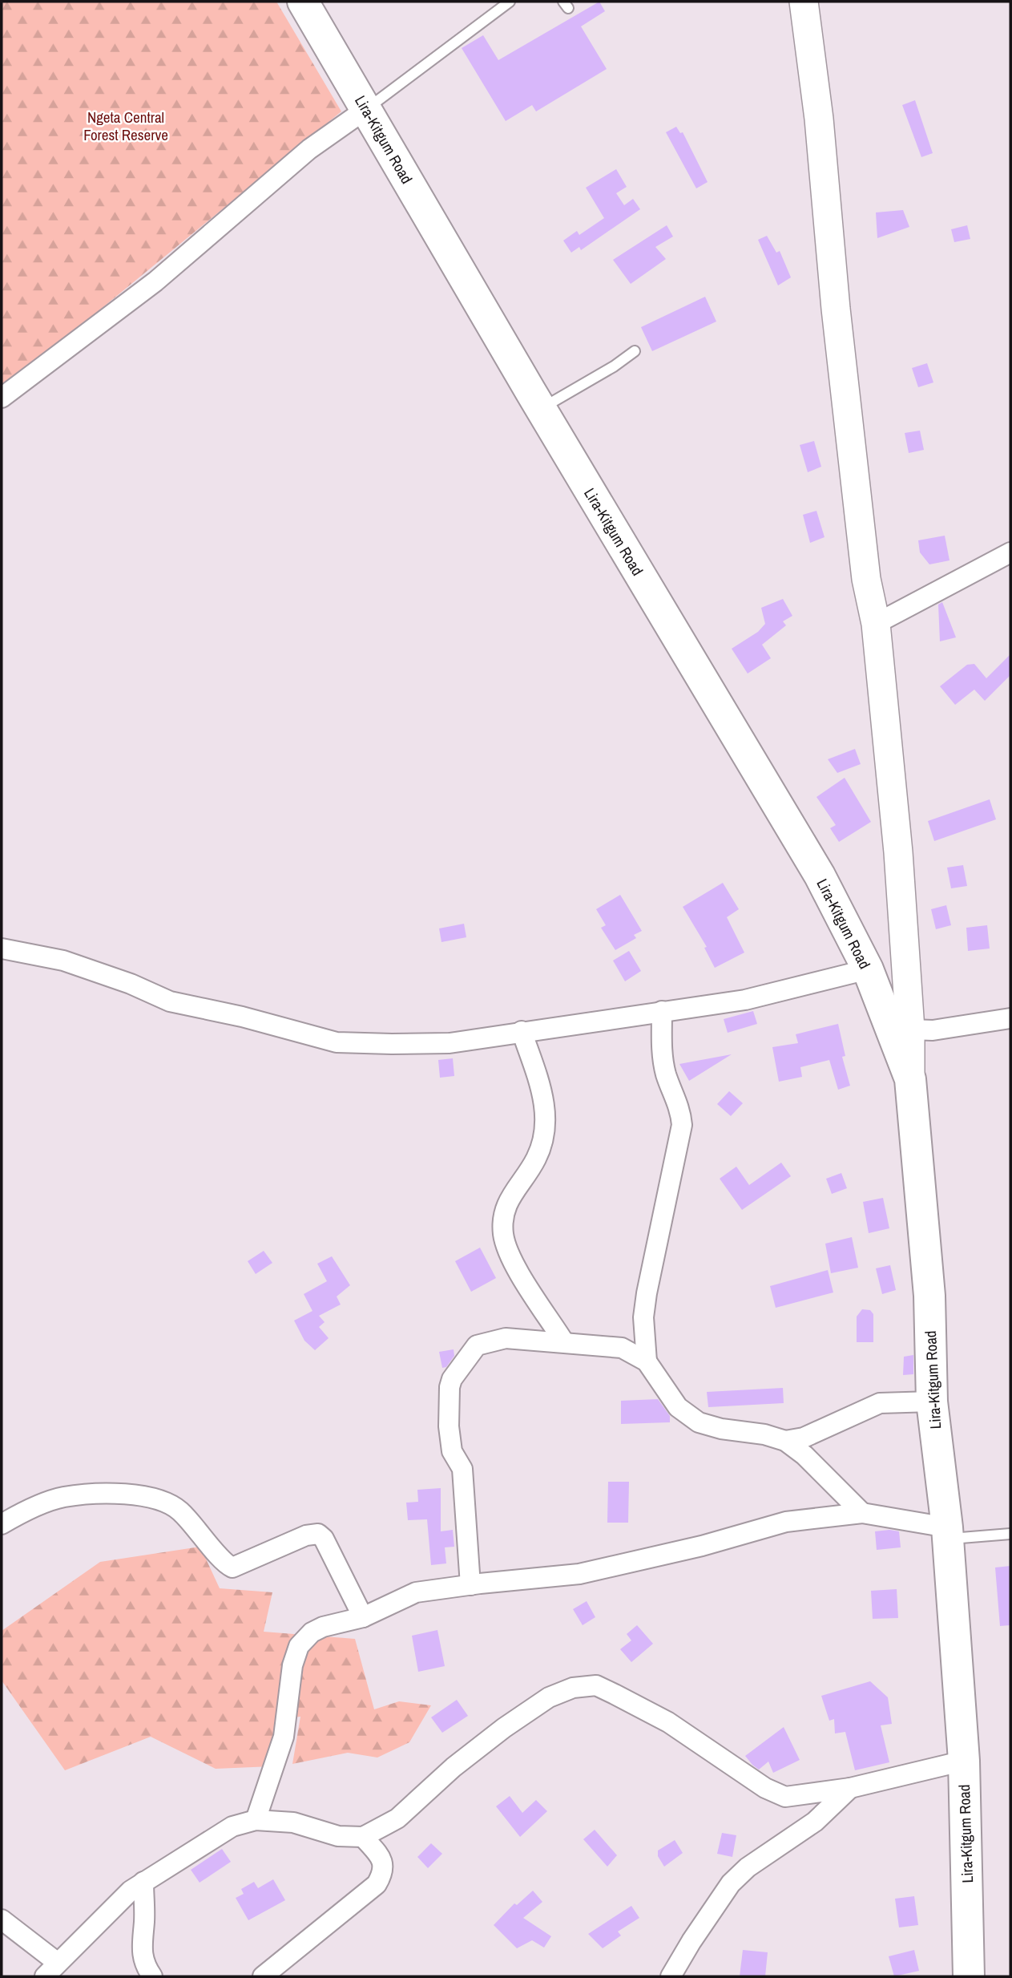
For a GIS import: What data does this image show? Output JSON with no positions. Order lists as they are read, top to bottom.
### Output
{
  "streets": {
    "main road": ["Lira-Kitgum Road"]
  },
  "parks": ["Ngeta Central Forest Reserve"]
}
